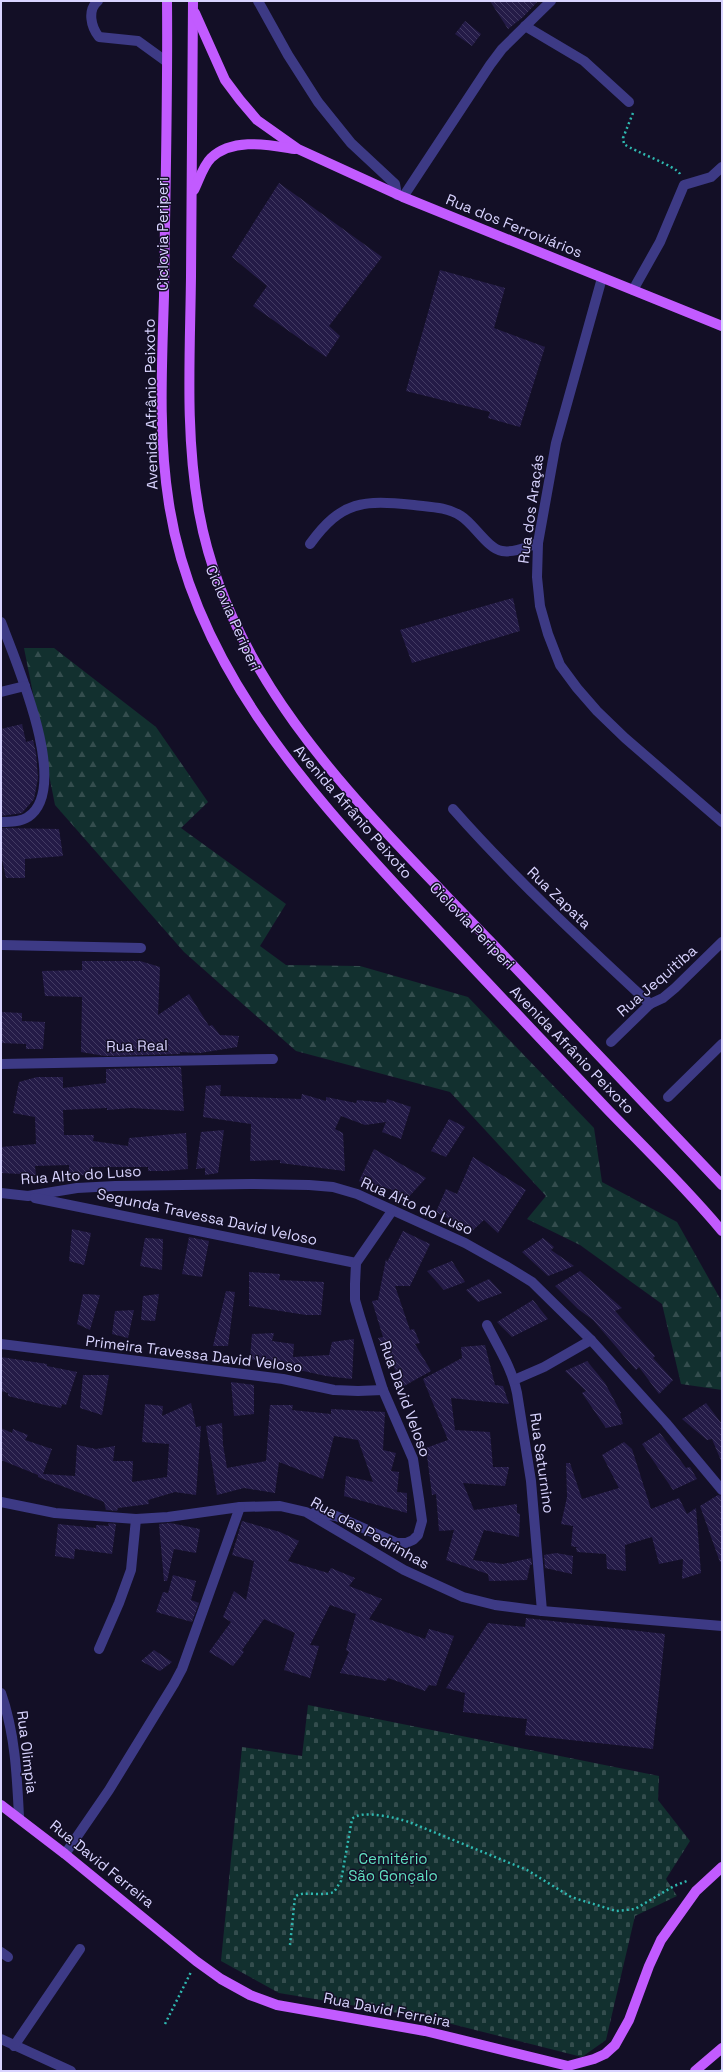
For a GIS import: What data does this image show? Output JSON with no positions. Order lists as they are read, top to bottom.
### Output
{
  "streets": {
    "main road": ["Rua dos Ferroviários", "Avenida Afrânio Peixoto", "Rua David Ferreira"],
    "street": [
      "Rua dos Araçás",
      "Rua Zapata",
      "Rua Jequitiba",
      "Rua Real",
      "Rua Alto do Luso",
      "Segunda Travessa David Veloso",
      "Primeira Travessa David Veloso",
      "Rua David Veloso",
      "Rua Saturnino",
      "Rua das Pedrinhas",
      "Rua Olimpia"
    ]
  },
  "crossings": [
    ["Rua dos Ferroviários", "Avenida Afrânio Peixoto"],
    ["Rua dos Ferroviários", "Rua dos Araçás"],
    ["Rua Zapata", "Rua Jequitiba"],
    ["Rua Alto do Luso", "Segunda Travessa David Veloso"],
    ["Segunda Travessa David Veloso", "Rua David Veloso"],
    ["Primeira Travessa David Veloso", "Rua David Veloso"],
    ["Rua David Veloso", "Rua das Pedrinhas"],
    ["Rua Saturnino", "Rua das Pedrinhas"],
    ["Rua Olimpia", "Rua David Ferreira"]
  ],
  "parks": ["Cemitério São Gonçalo"]
}
